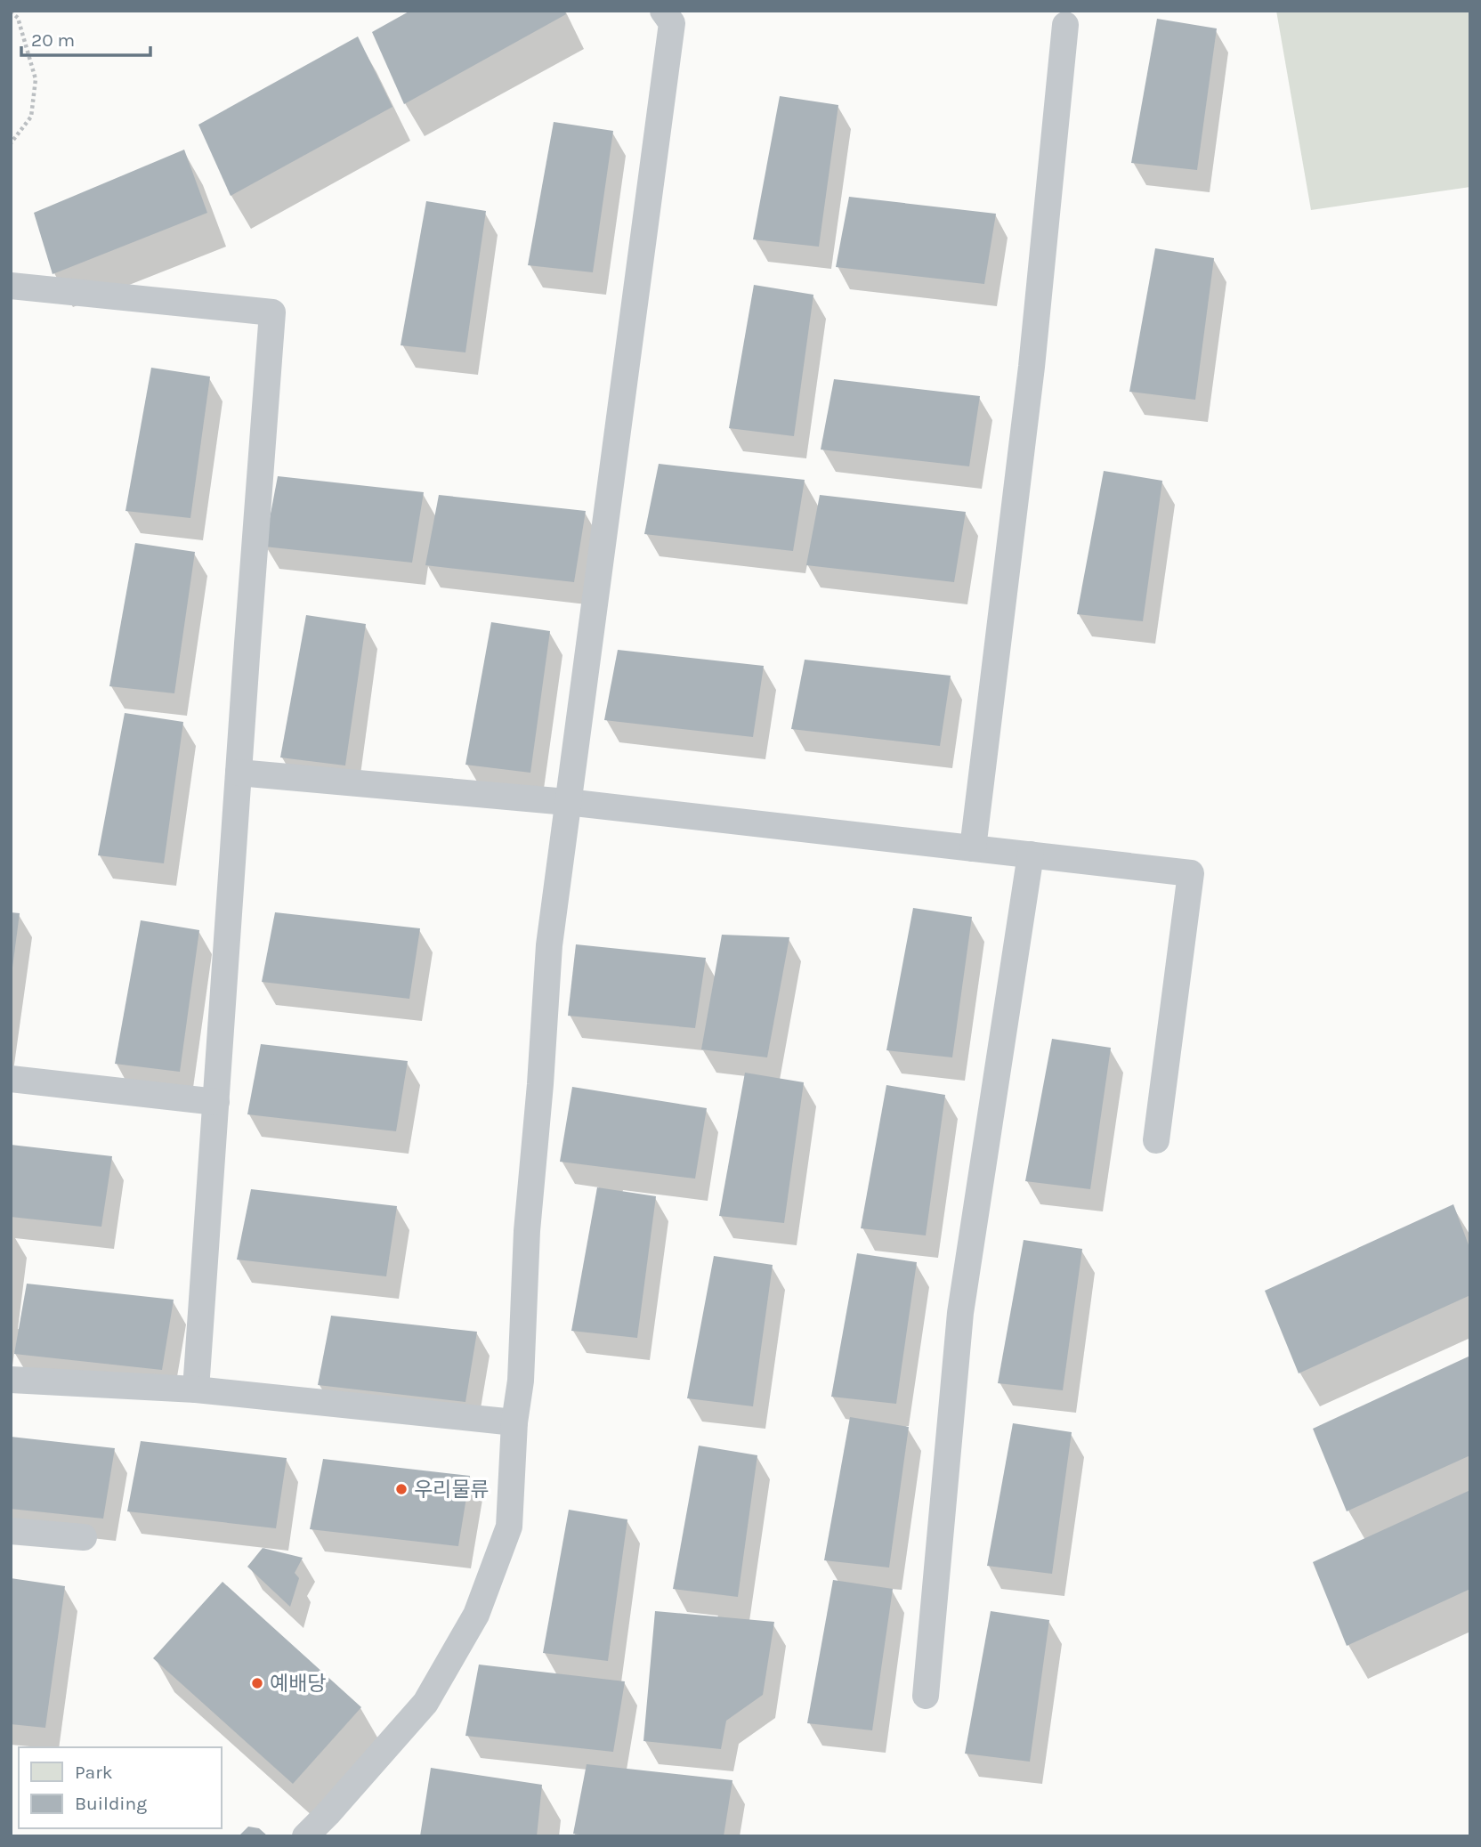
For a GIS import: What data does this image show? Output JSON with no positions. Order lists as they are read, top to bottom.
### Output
{
  "places": ["우리물류", "예배당"],
  "legend": ["Park", "Building"],
  "scale_bar": "20 m"
}
